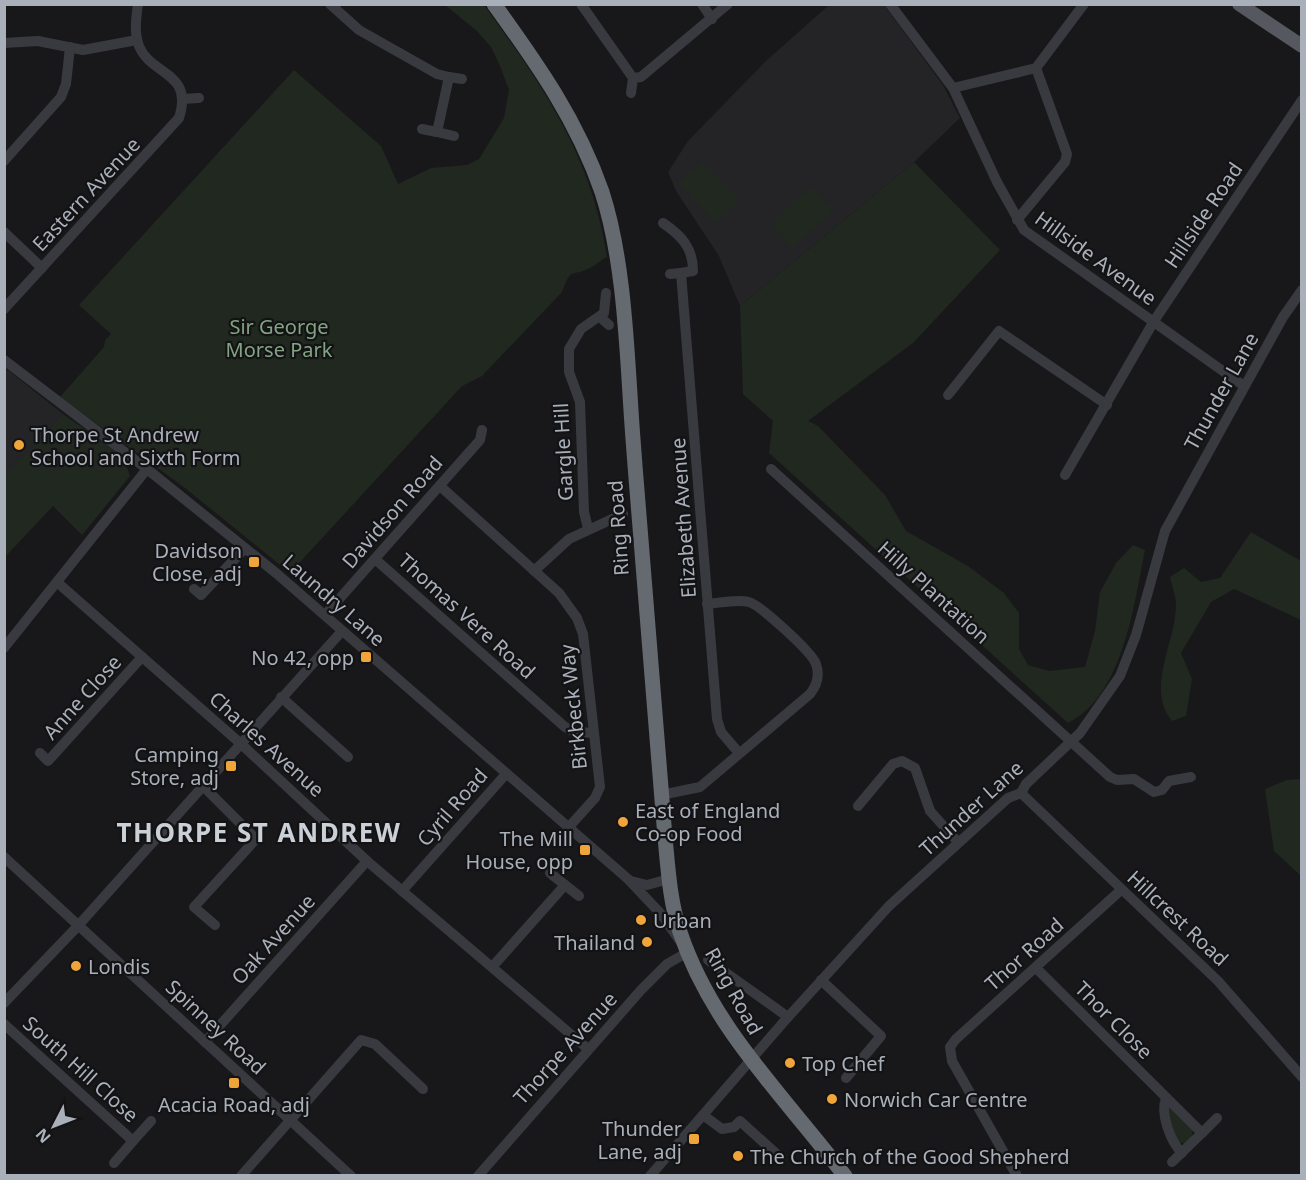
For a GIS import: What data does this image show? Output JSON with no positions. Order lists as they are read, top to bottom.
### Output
{
  "streets": {
    "highway": ["Ring Road"],
    "street": [
      "Eastern Avenue",
      "Hillside Road",
      "Hillside Avenue",
      "Thunder Lane",
      "Gargle Hill",
      "Davidson Road",
      "Elizabeth Avenue",
      "Hilly Plantation",
      "Laundry Lane",
      "Thomas Vere Road",
      "Anne Close",
      "Birkbeck Way",
      "Charles Avenue",
      "Cyril Road",
      "Hillcrest Road",
      "Oak Avenue",
      "Thor Road",
      "Thor Close",
      "Spinney Road",
      "Thorpe Avenue",
      "South Hill Close"
    ]
  },
  "crossings": [
    ["Hillside Road", "Hillside Avenue"],
    ["Hillside Avenue", "Thunder Lane"],
    ["Thunder Lane", "Ring Road"],
    ["Thunder Lane", "Hilly Plantation"],
    ["Thunder Lane", "Hillcrest Road"],
    ["Davidson Road", "Laundry Lane"],
    ["Davidson Road", "Thomas Vere Road"],
    ["Davidson Road", "Birkbeck Way"],
    ["Ring Road", "Laundry Lane"],
    ["Ring Road", "Thorpe Avenue"],
    ["Laundry Lane", "Birkbeck Way"],
    ["Laundry Lane", "Cyril Road"],
    ["Laundry Lane", "Thorpe Avenue"],
    ["Thomas Vere Road", "Birkbeck Way"],
    ["Anne Close", "Charles Avenue"],
    ["Charles Avenue", "Cyril Road"],
    ["Charles Avenue", "Oak Avenue"],
    ["Charles Avenue", "Thorpe Avenue"],
    ["Hillcrest Road", "Thor Road"],
    ["Oak Avenue", "Spinney Road"],
    ["Thor Road", "Thor Close"]
  ],
  "districts": ["THORPE ST ANDREW"],
  "parks": ["Sir George Morse Park"],
  "places": {
    "other": [
      "Thorpe St Andrew School and Sixth Form",
      "East of England Co-op Food",
      "Urban",
      "Thailand",
      "Londis",
      "Top Chef",
      "Norwich Car Centre",
      "The Church of the Good Shepherd"
    ],
    "transit": [
      "Davidson Close, adj",
      "No 42, opp",
      "Camping Store, adj",
      "The Mill House, opp",
      "Acacia Road, adj",
      "Thunder Lane, adj"
    ]
  },
  "north": "bottom left"
}
